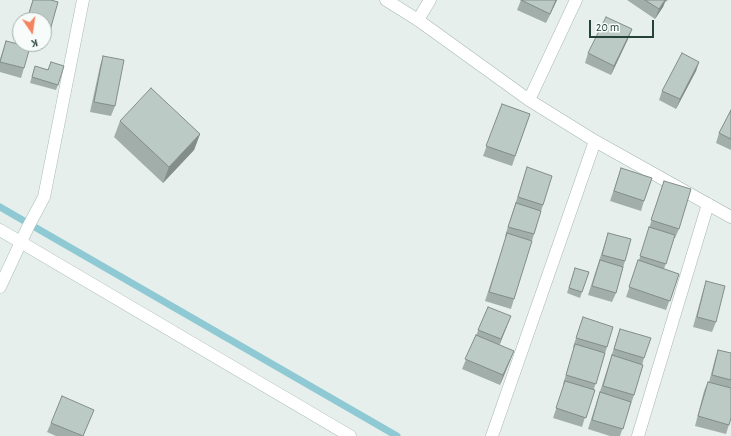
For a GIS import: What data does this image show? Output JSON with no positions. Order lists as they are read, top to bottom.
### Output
{
  "scale_bar": "20 m",
  "north": "bottom"
}
